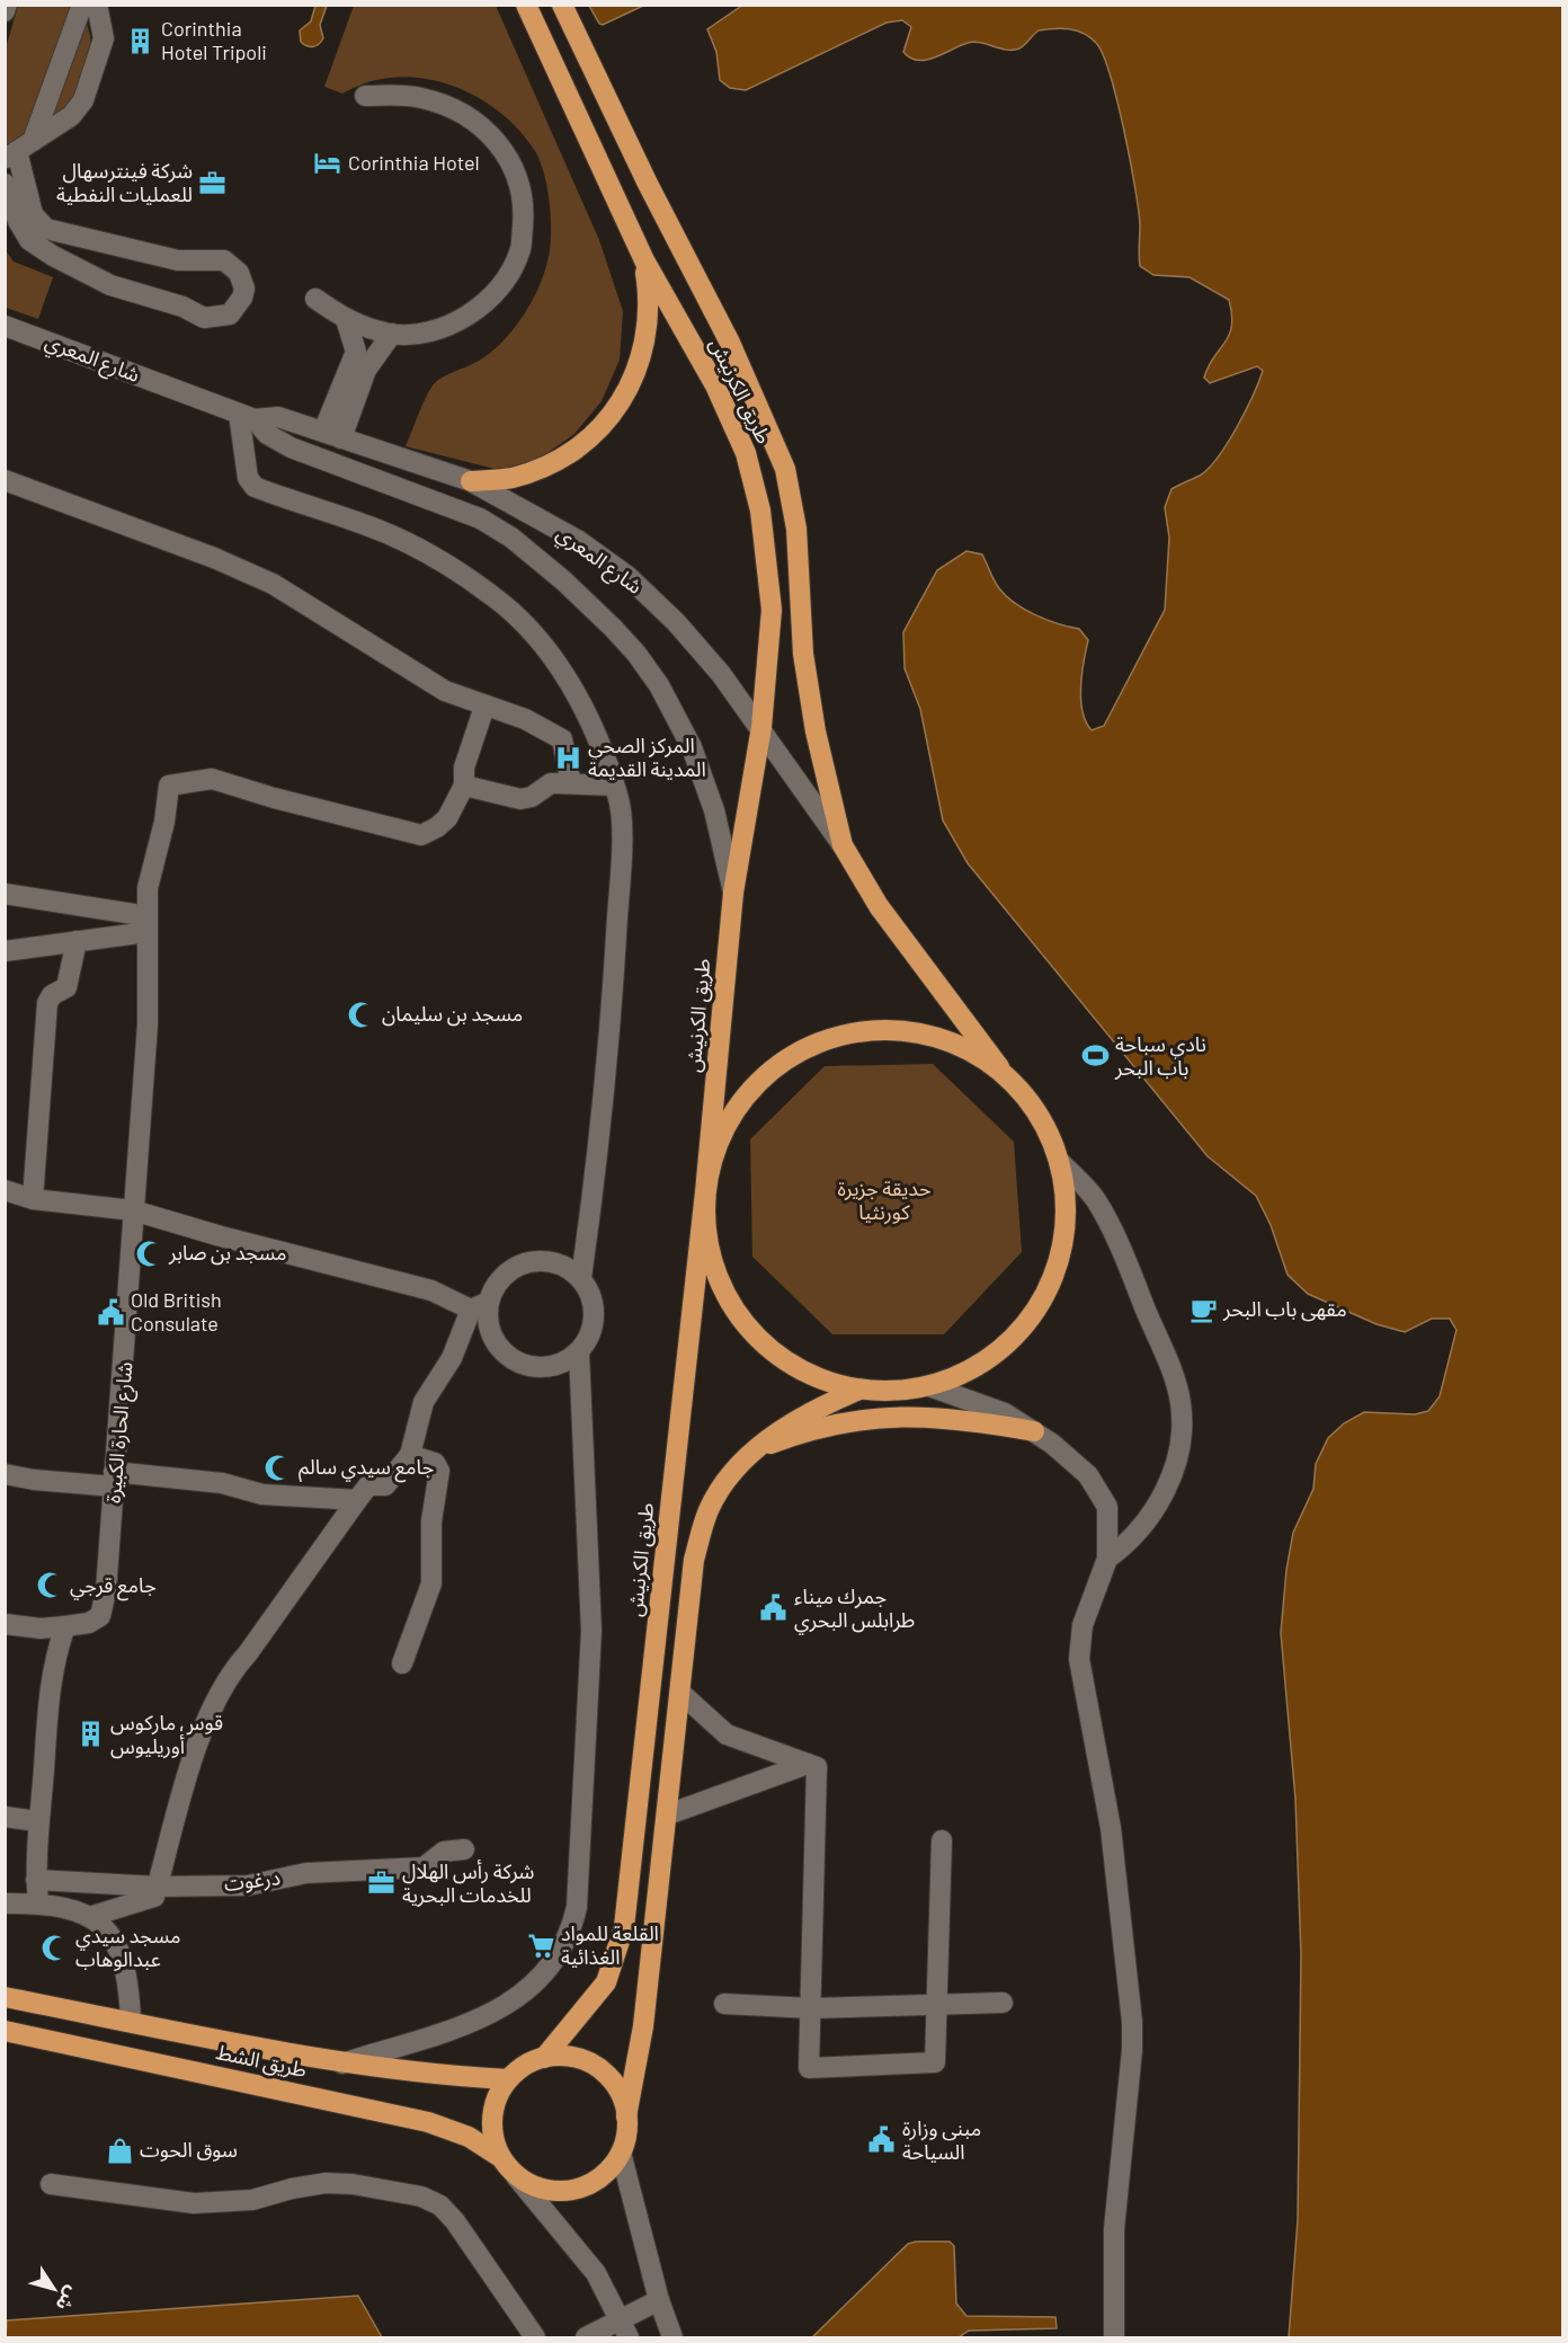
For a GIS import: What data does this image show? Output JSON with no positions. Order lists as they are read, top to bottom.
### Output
{
  "streets": {
    "highway": ["طريق الكرنيش", "طريق الشط"],
    "street": ["شارع المعري", "شارع الحارة الكبيرة", "درغوت"]
  },
  "crossings": [
    ["شارع المعري", "طريق الكرنيش"],
    ["طريق الكرنيش", "طريق الشط"]
  ],
  "parks": ["حديقة جزيرة كورنثيا"],
  "places": {
    "building": ["Corinthia Hotel Tripoli", "قوس ماركوس أوريليوس"],
    "hotel": ["Corinthia Hotel"],
    "office": ["شركة فينترسهال للعمليات النفطية", "شركة رأس الهلال للخدمات البحرية"],
    "hospital": ["المركز الصحي المدينة القديمة"],
    "mosque": [
      "مسجد بن سليمان",
      "مسجد بن صابر",
      "جامع سيدي سالم",
      "جامع قرجي",
      "مسجد سيدي عبدالوهاب"
    ],
    "sports": ["نادي سباحة باب البحر"],
    "cafe": ["مقهى باب البحر"],
    "public building": ["Old British Consulate", "جمرك ميناء طرابلس البحري", "مبنى وزارة السياحة"],
    "supermarket": ["القلعة للمواد الغذائية"],
    "shop": ["سوق الحوت"]
  },
  "north": "bottom right"
}
